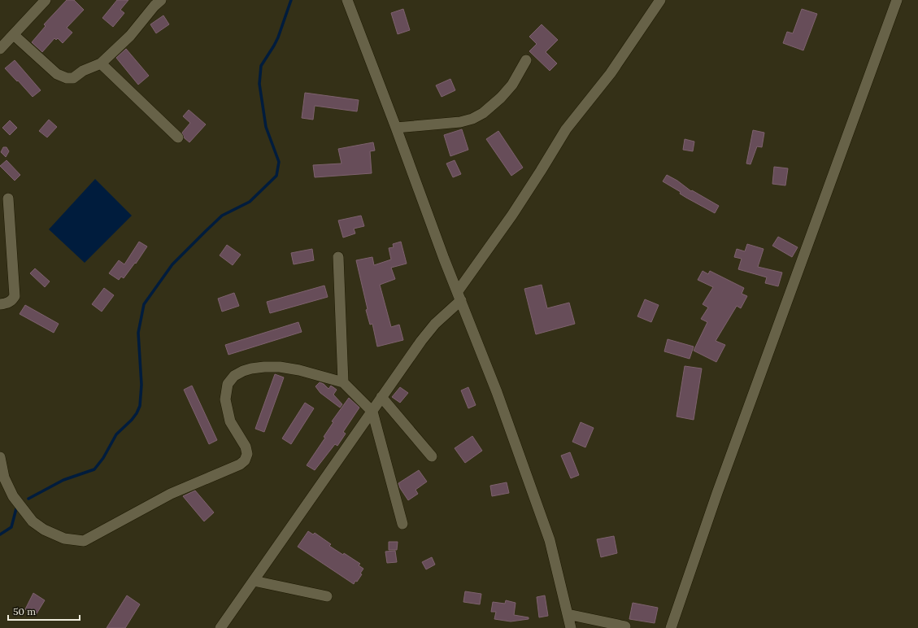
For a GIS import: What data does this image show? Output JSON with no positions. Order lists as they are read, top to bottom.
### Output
{
  "scale_bar": "50 m"
}
